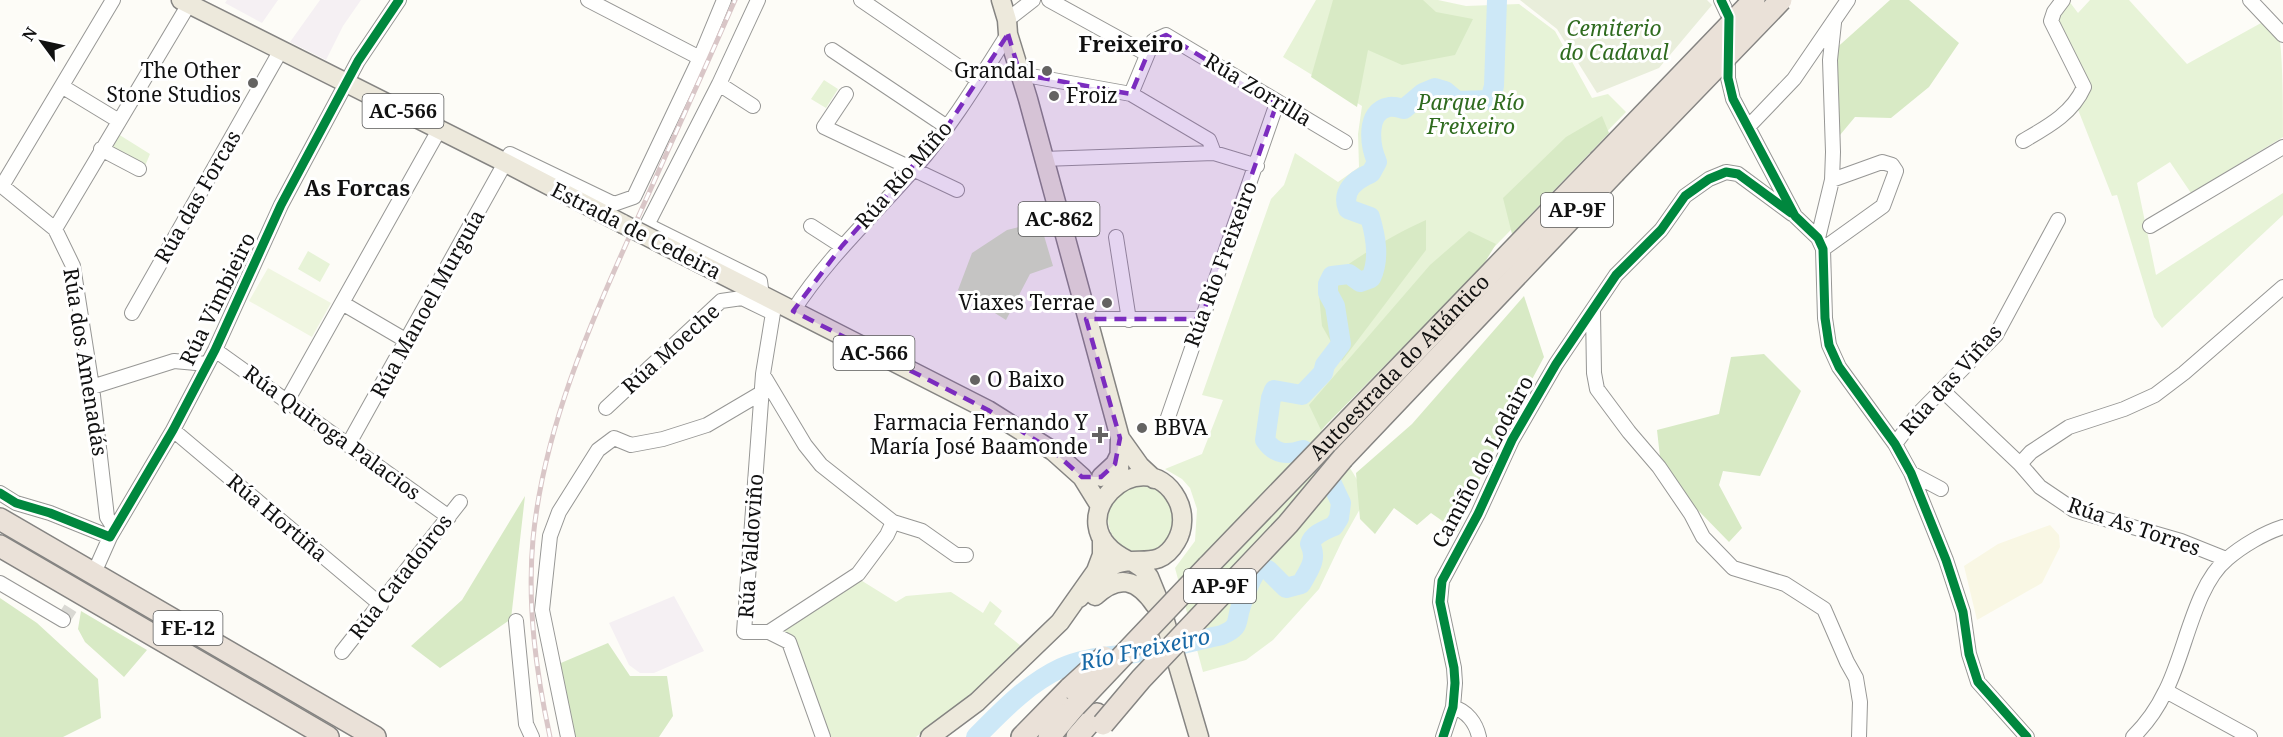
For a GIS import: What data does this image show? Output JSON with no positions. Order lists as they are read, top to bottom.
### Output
{
  "streets": {
    "highway": ["AP-9F", "Autoestrada do Atlántico", "FE-12"],
    "main road": ["AC-566", "AC-862", "Estrada de Cedeira"],
    "street": [
      "Rúa Zorrilla",
      "Rúa Río Miño",
      "Rúa das Forcas",
      "Rúa Rio Freixeiro",
      "Rúa Vimbieiro",
      "Rúa Manoel Murguía",
      "Rúa Moeche",
      "Rúa dos Amenadás",
      "Rúa das Viñas",
      "Rúa Quiroga Palacios",
      "Camiño do Lodairo",
      "Rúa Hortiña",
      "Rúa As Torres",
      "Rúa Valdoviño",
      "Rúa Catadoiros"
    ]
  },
  "crossings": [
    ["Rúa Zorrilla", "Rúa Rio Freixeiro"],
    ["AC-566", "AC-862"],
    ["AC-566", "Estrada de Cedeira"],
    ["Rúa Río Miño", "AC-862"],
    ["Rúa Río Miño", "Estrada de Cedeira"],
    ["Rúa Río Miño", "Rúa Moeche"],
    ["Rúa Río Miño", "Rúa Valdoviño"],
    ["Rúa das Forcas", "Estrada de Cedeira"],
    ["Estrada de Cedeira", "Rúa Vimbieiro"],
    ["Estrada de Cedeira", "Rúa Manoel Murguía"],
    ["Estrada de Cedeira", "Rúa Moeche"],
    ["Estrada de Cedeira", "Rúa Valdoviño"],
    ["Rúa Vimbieiro", "Rúa dos Amenadás"],
    ["Rúa Vimbieiro", "Rúa Quiroga Palacios"],
    ["Rúa Vimbieiro", "Rúa Hortiña"],
    ["Rúa Manoel Murguía", "Rúa Quiroga Palacios"],
    ["Rúa Moeche", "Rúa Valdoviño"],
    ["Rúa das Viñas", "Rúa As Torres"],
    ["Rúa Quiroga Palacios", "Rúa Catadoiros"],
    ["Rúa Hortiña", "Rúa Catadoiros"]
  ],
  "districts": ["Freixeiro", "As Forcas"],
  "water": ["Río Freixeiro"],
  "parks": ["Cemiterio do Cadaval", "Parque Río Freixeiro"],
  "places": {
    "other": [
      "Grandal",
      "The Other Stone Studios",
      "Froiz",
      "Viaxes Terrae",
      "O Baixo",
      "BBVA"
    ],
    "health": ["Farmacia Fernando Y María José Baamonde"]
  },
  "north": "top left"
}
